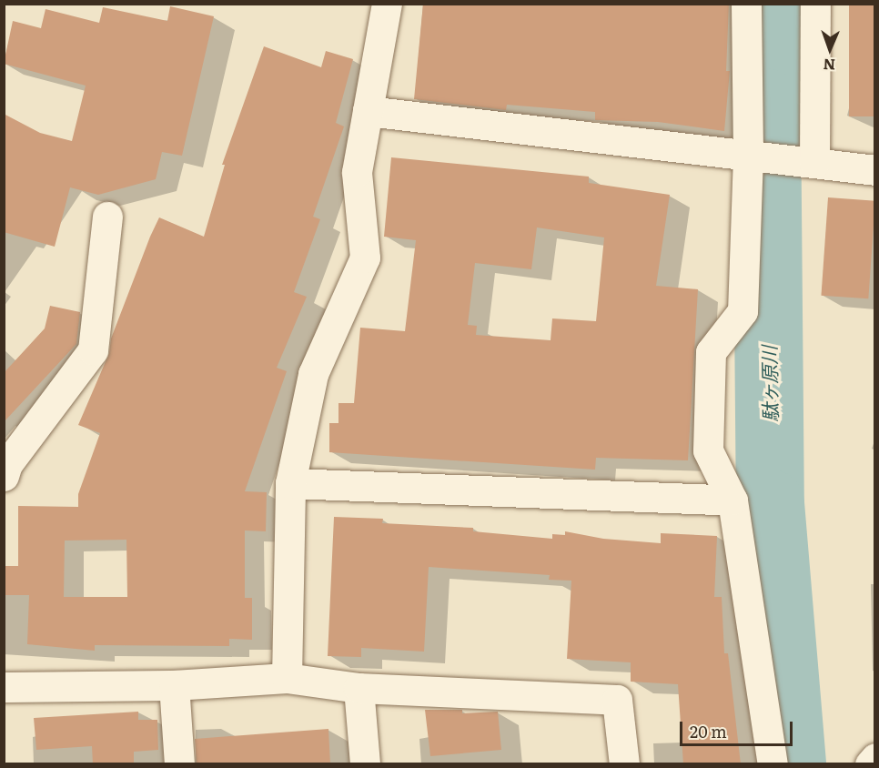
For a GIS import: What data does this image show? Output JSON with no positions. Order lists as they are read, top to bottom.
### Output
{
  "water": ["駄ヶ原川"],
  "scale_bar": "20 m",
  "north": "bottom"
}
